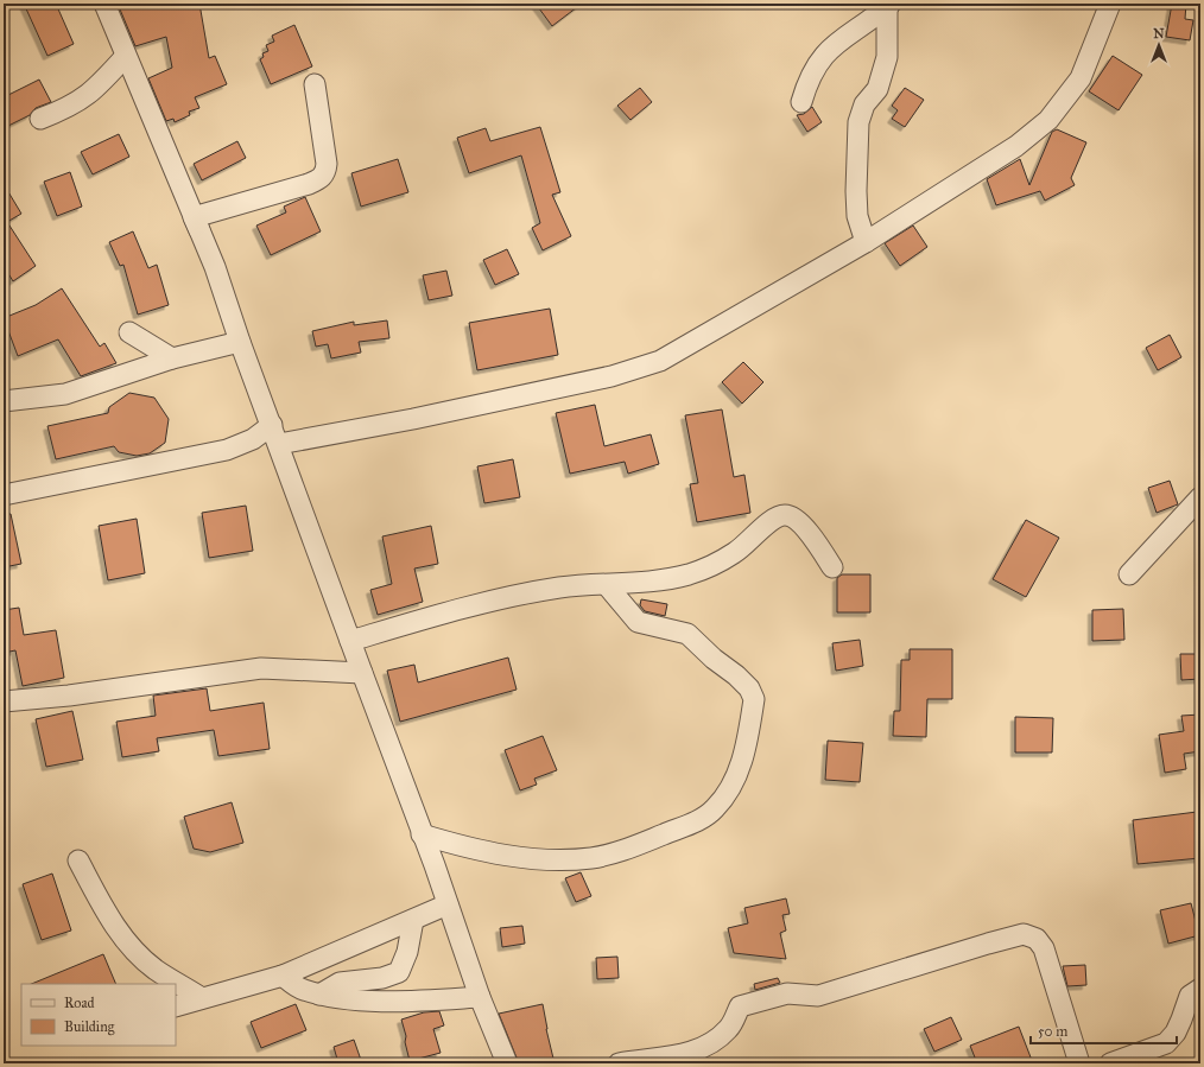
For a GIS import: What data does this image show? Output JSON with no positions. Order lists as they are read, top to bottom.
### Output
{
  "legend": ["Road", "Building"],
  "scale_bar": "50 m",
  "north": "top"
}
